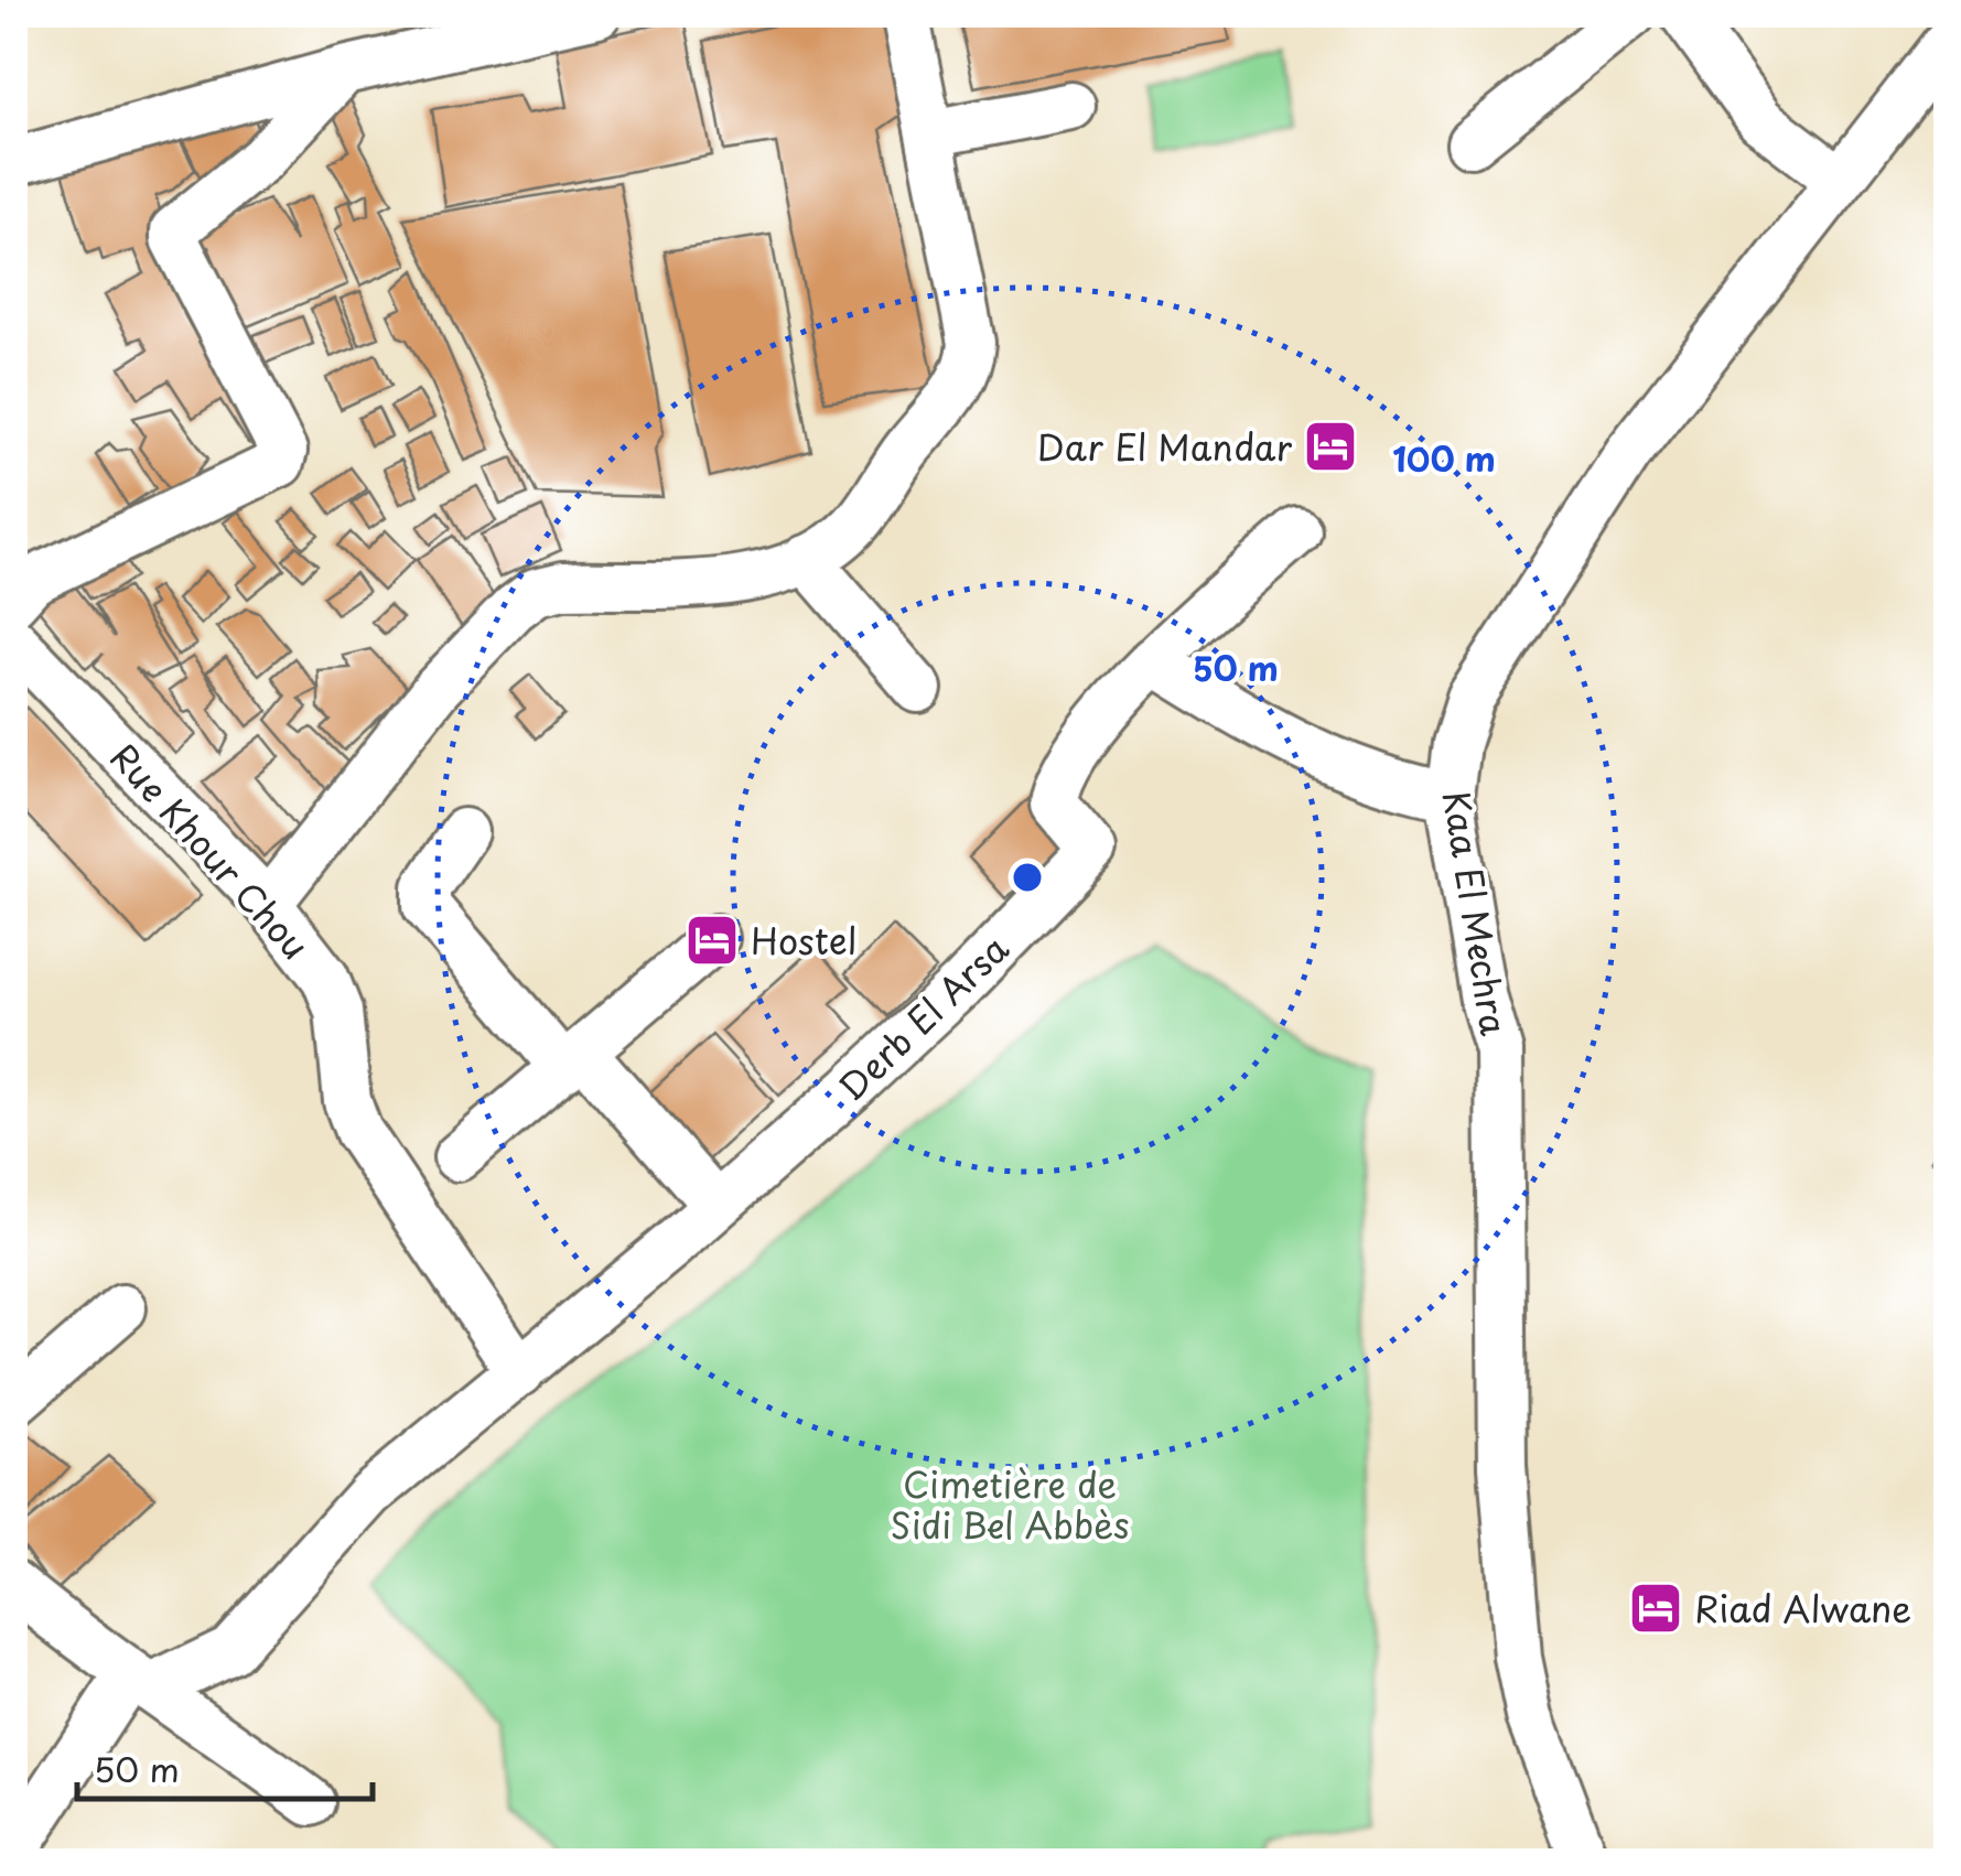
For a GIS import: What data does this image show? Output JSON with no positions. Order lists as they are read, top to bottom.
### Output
{
  "streets": {
    "street": ["Rue Khour Chou", "Kaa El Mechra", "Derb El Arsa"]
  },
  "crossings": [
    ["Rue Khour Chou", "Derb El Arsa"]
  ],
  "parks": ["Cimetière de Sidi Bel Abbès"],
  "places": {
    "hotel": ["Dar El Mandar", "Hostel", "Riad Alwane"]
  },
  "scale_bar": "50 m",
  "rings": ["100 m", "50 m"]
}
